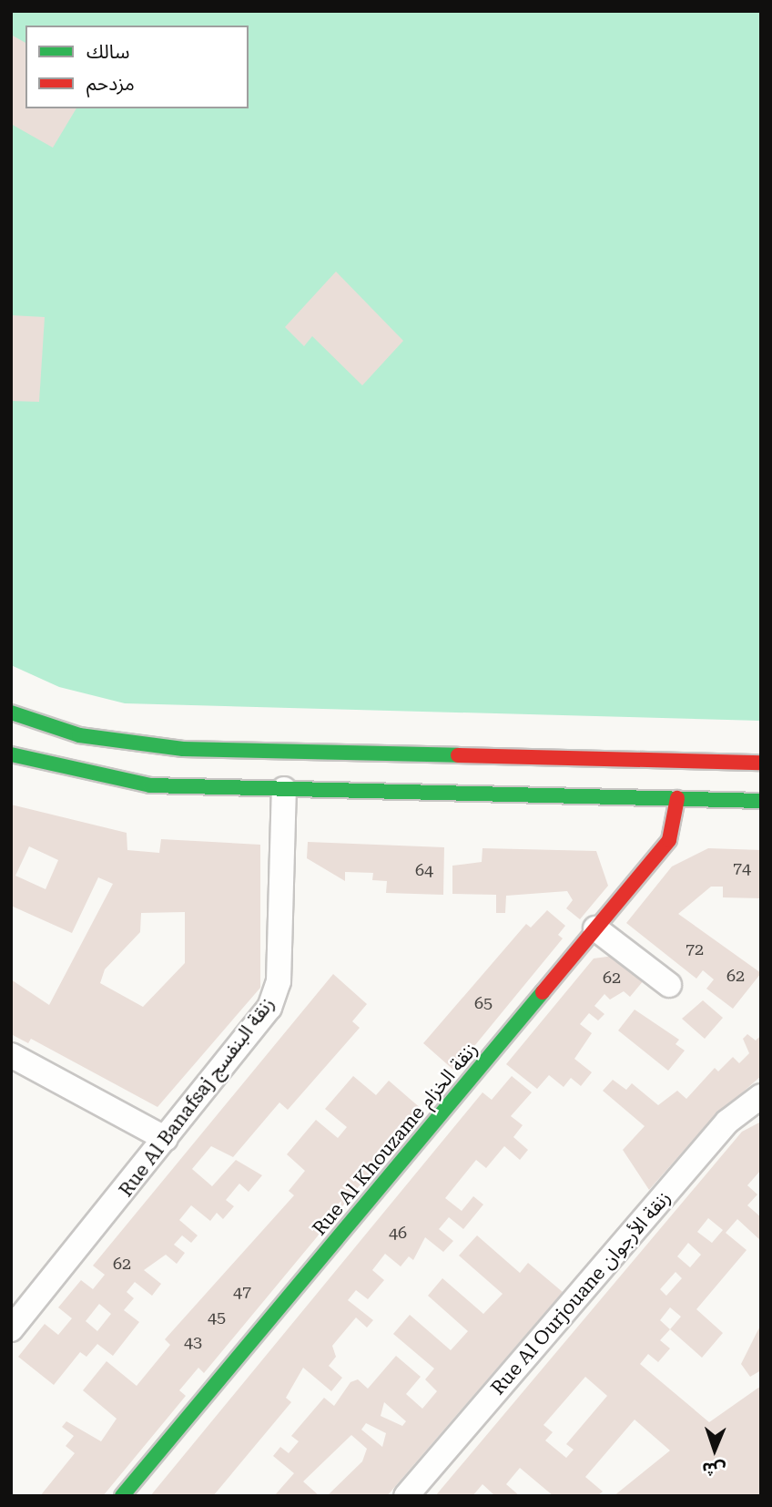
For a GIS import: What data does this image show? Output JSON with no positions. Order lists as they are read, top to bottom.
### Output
{
  "streets": {
    "main road": ["Rue Al Khouzame زنقة الخزام"],
    "street": ["Rue Al Banafsaj زنقة البنفسج", "Rue Al Ourjouane زنقة الأرجوان"]
  },
  "house_numbers": [
    "74",
    "64",
    "72",
    "62",
    "62",
    "65",
    "46",
    "62",
    "47",
    "45",
    "43"
  ],
  "legend": ["سالك", "مزدحم"],
  "north": "bottom"
}
